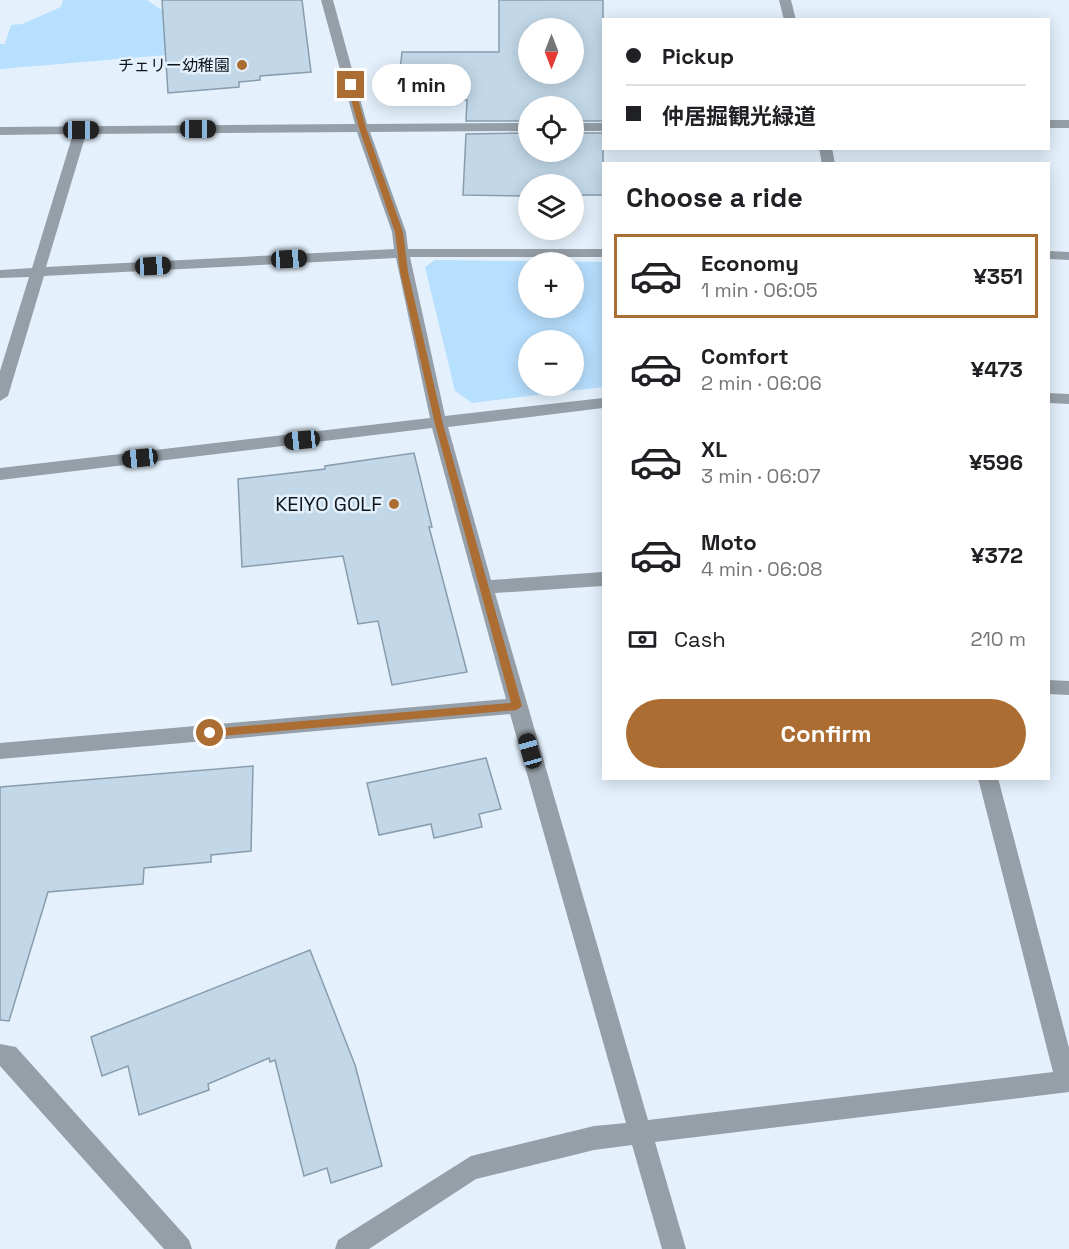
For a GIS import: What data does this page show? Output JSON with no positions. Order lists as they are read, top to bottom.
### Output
{
  "places": ["チェリー幼稚園", "KEIYO GOLF"],
  "north": "bottom",
  "page": {
    "map_buttons": ["+", "−"],
    "banner": ["Pickup", "仲居掘観光緑道"],
    "bubble": "1 min",
    "heading": "Choose a ride",
    "list": [
      {
        "name": "Economy",
        "note": "1 min · 06:05",
        "value": "¥351"
      },
      {
        "name": "Comfort",
        "note": "2 min · 06:06",
        "value": "¥473"
      },
      {
        "name": "XL",
        "note": "3 min · 06:07",
        "value": "¥596"
      },
      {
        "name": "Moto",
        "note": "4 min · 06:08",
        "value": "¥372"
      }
    ],
    "pay": ["Cash", "210 m"],
    "buttons": "Confirm"
  }
}
